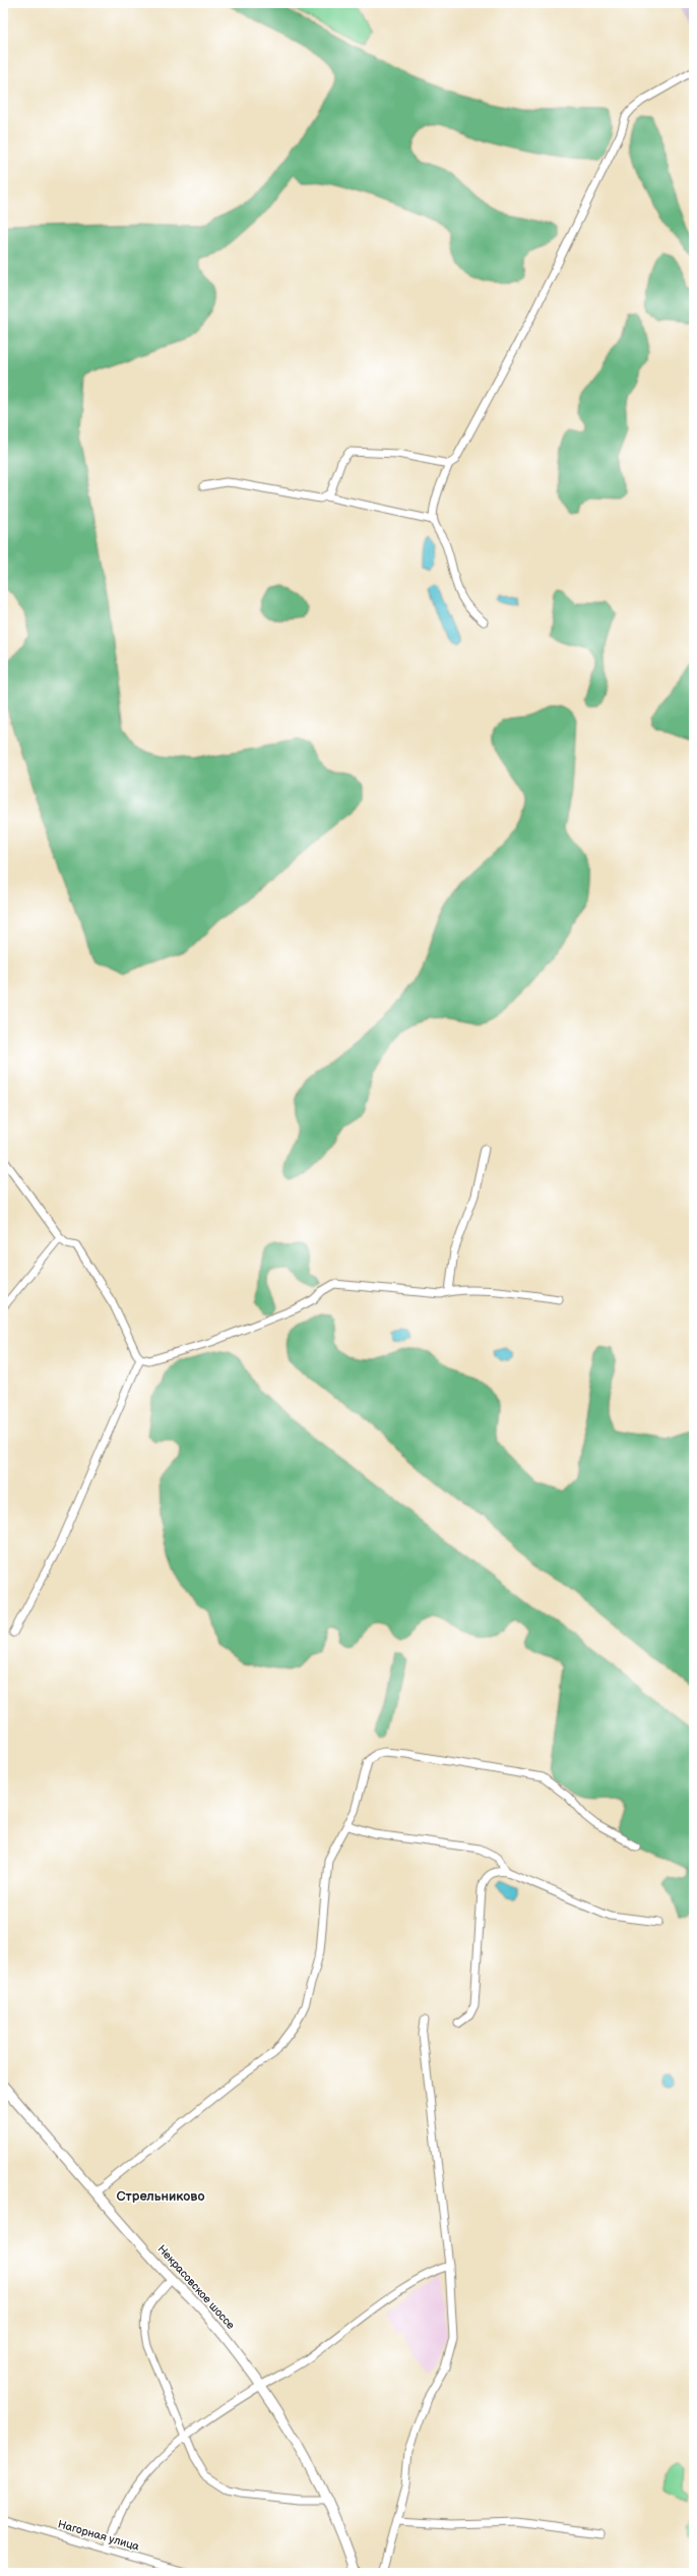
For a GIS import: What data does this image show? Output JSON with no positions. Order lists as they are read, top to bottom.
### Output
{
  "streets": {
    "street": ["Некрасовское шоссе", "Нагорная улица"]
  },
  "districts": ["Стрельниково"]
}
